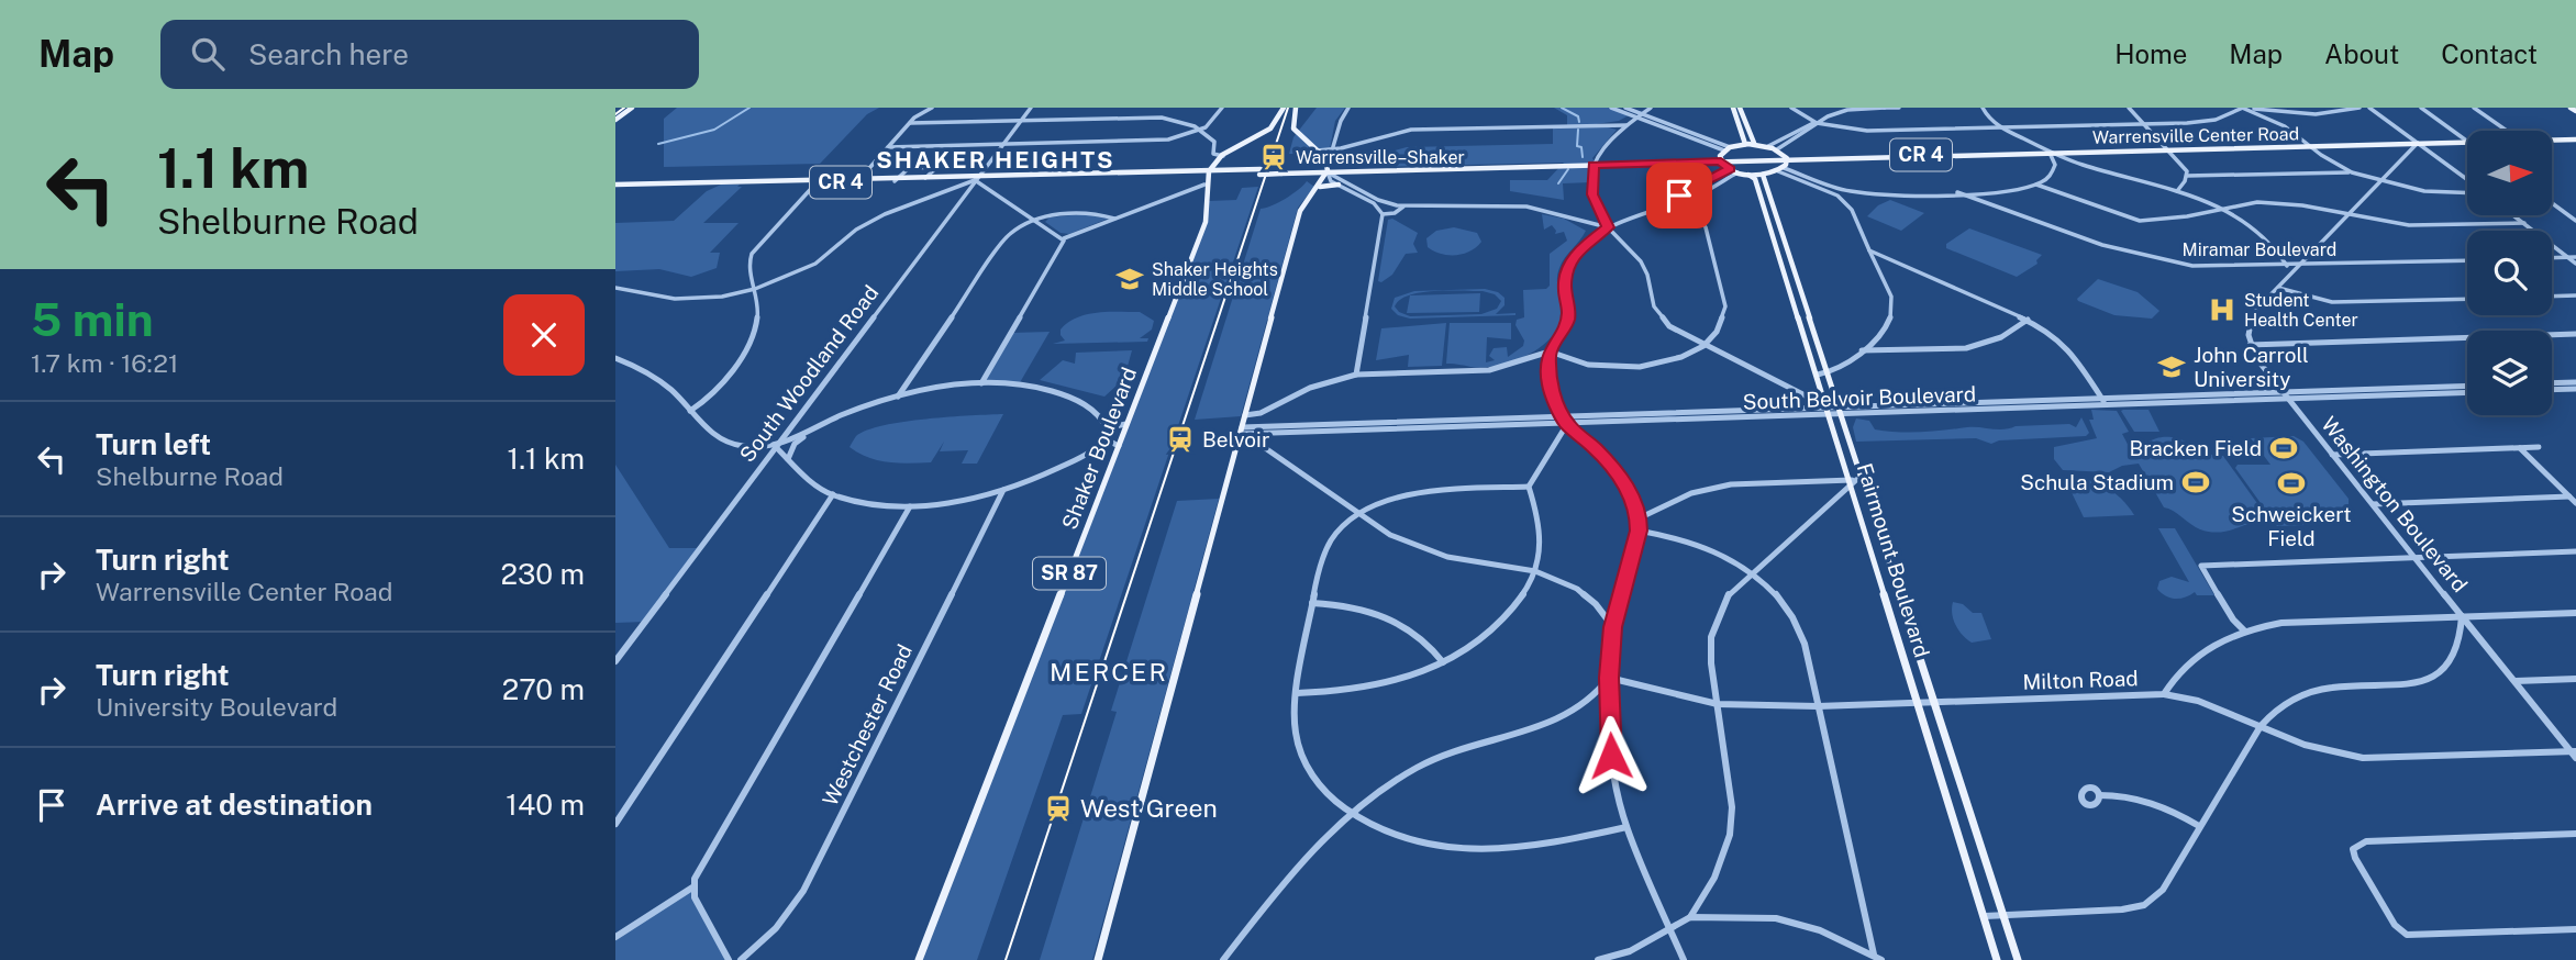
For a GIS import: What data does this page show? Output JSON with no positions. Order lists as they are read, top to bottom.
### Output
{
  "streets": {
    "main road": [
      "Warrensville Center Road",
      "CR 4",
      "Shaker Boulevard",
      "Fairmount Boulevard",
      "SR 87"
    ],
    "street": [
      "Miramar Boulevard",
      "South Woodland Road",
      "South Belvoir Boulevard",
      "Washington Boulevard",
      "Milton Road",
      "Westchester Road"
    ]
  },
  "crossings": [
    ["Warrensville Center Road", "South Woodland Road"],
    ["Warrensville Center Road", "Shaker Boulevard"],
    ["South Belvoir Boulevard", "Washington Boulevard"],
    ["South Belvoir Boulevard", "Fairmount Boulevard"],
    ["Washington Boulevard", "Fairmount Boulevard"],
    ["Washington Boulevard", "Milton Road"],
    ["Fairmount Boulevard", "Milton Road"]
  ],
  "districts": ["SHAKER HEIGHTS", "MERCER"],
  "places": {
    "station": ["Warrensville–Shaker", "Belvoir", "West Green"],
    "school or university": ["Shaker Heights Middle School", "John Carroll University"],
    "hospital": ["Student Health Center"],
    "sports": ["Bracken Field", "Schula Stadium", "Schweickert Field"]
  },
  "north": "right",
  "page": {
    "header": "Map",
    "search": "Search here",
    "nav": [
      "Home",
      "Map",
      "About",
      "Contact"
    ],
    "turn": ["1.1 km", "Shelburne Road"],
    "heading": ["5 min", "1.7 km · 16:21"],
    "list": [
      {
        "name": "Turn left",
        "note": "Shelburne Road",
        "value": "1.1 km"
      },
      {
        "name": "Turn right",
        "note": "Warrensville Center Road",
        "value": "230 m"
      },
      {
        "name": "Turn right",
        "note": "University Boulevard",
        "value": "270 m"
      },
      {
        "name": "Arrive at destination",
        "value": "140 m"
      }
    ]
  }
}
